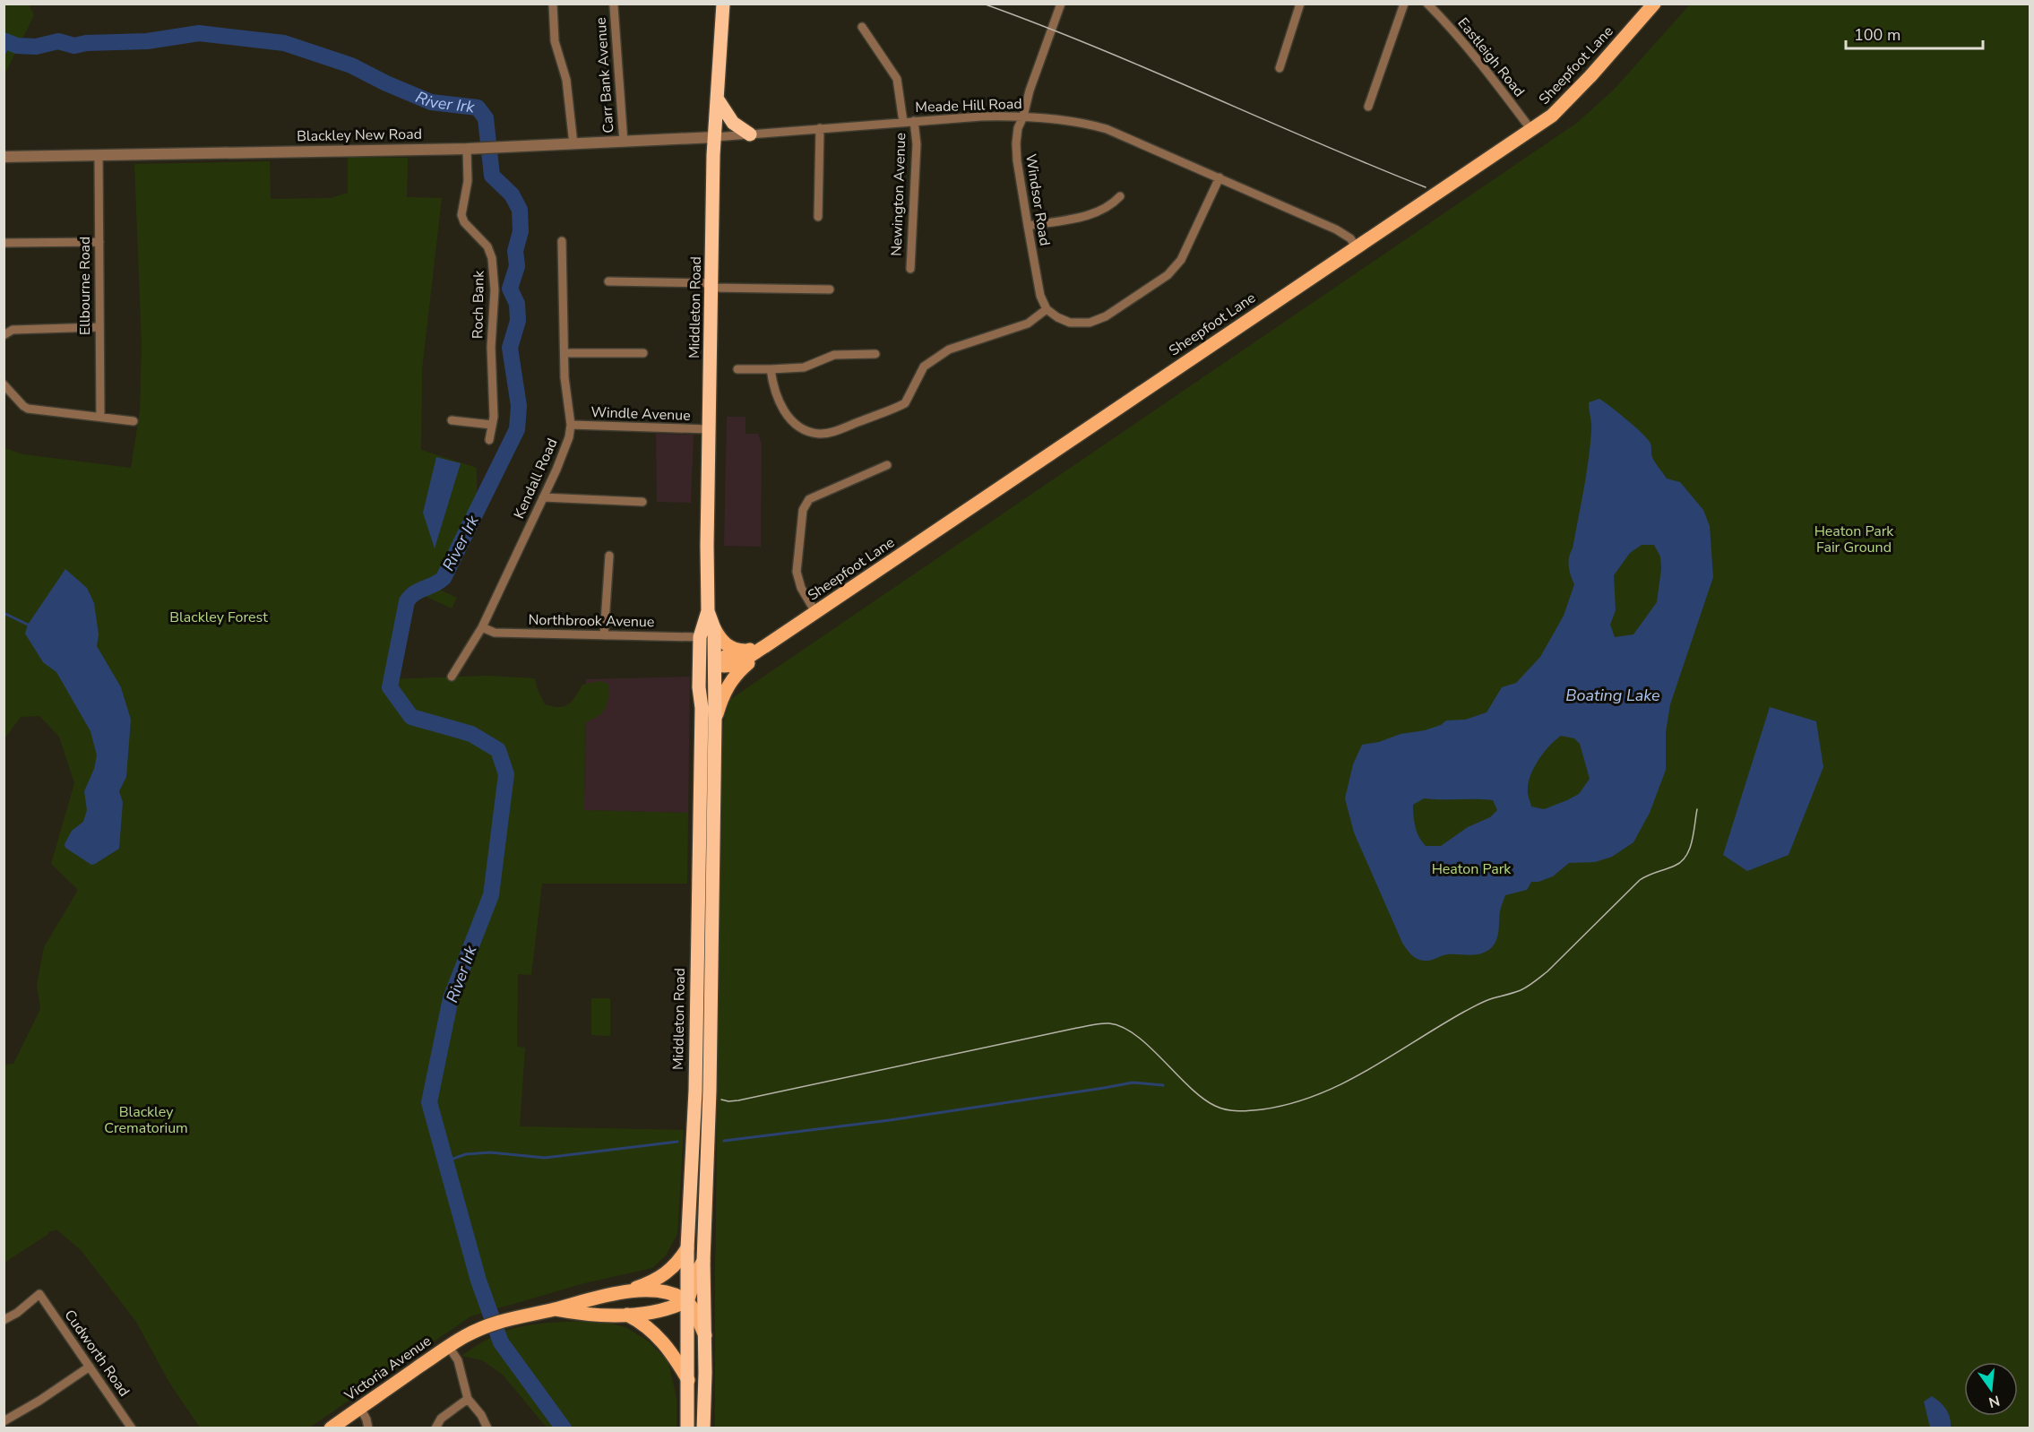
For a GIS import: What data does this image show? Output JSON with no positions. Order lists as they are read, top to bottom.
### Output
{
  "streets": {
    "highway": ["Middleton Road"],
    "main road": ["Sheepfoot Lane", "Victoria Avenue"],
    "street": [
      "Eastleigh Road",
      "Carr Bank Avenue",
      "Meade Hill Road",
      "Blackley New Road",
      "Newington Avenue",
      "Windsor Road",
      "Ellbourne Road",
      "Roch Bank",
      "Windle Avenue",
      "Kendall Road",
      "Northbrook Avenue",
      "Cudworth Road"
    ]
  },
  "crossings": [
    ["Eastleigh Road", "Sheepfoot Lane"],
    ["Sheepfoot Lane", "Meade Hill Road"],
    ["Sheepfoot Lane", "Middleton Road"],
    ["Carr Bank Avenue", "Blackley New Road"],
    ["Meade Hill Road", "Blackley New Road"],
    ["Meade Hill Road", "Newington Avenue"],
    ["Meade Hill Road", "Windsor Road"],
    ["Meade Hill Road", "Middleton Road"],
    ["Blackley New Road", "Ellbourne Road"],
    ["Blackley New Road", "Roch Bank"],
    ["Blackley New Road", "Middleton Road"],
    ["Middleton Road", "Windle Avenue"],
    ["Middleton Road", "Northbrook Avenue"],
    ["Windle Avenue", "Kendall Road"],
    ["Kendall Road", "Northbrook Avenue"]
  ],
  "water": ["River Irk", "Boating Lake"],
  "parks": [
    "Heaton Park Fair Ground",
    "Blackley Forest",
    "Heaton Park",
    "Blackley Crematorium"
  ],
  "scale_bar": "100 m",
  "north": "bottom"
}
